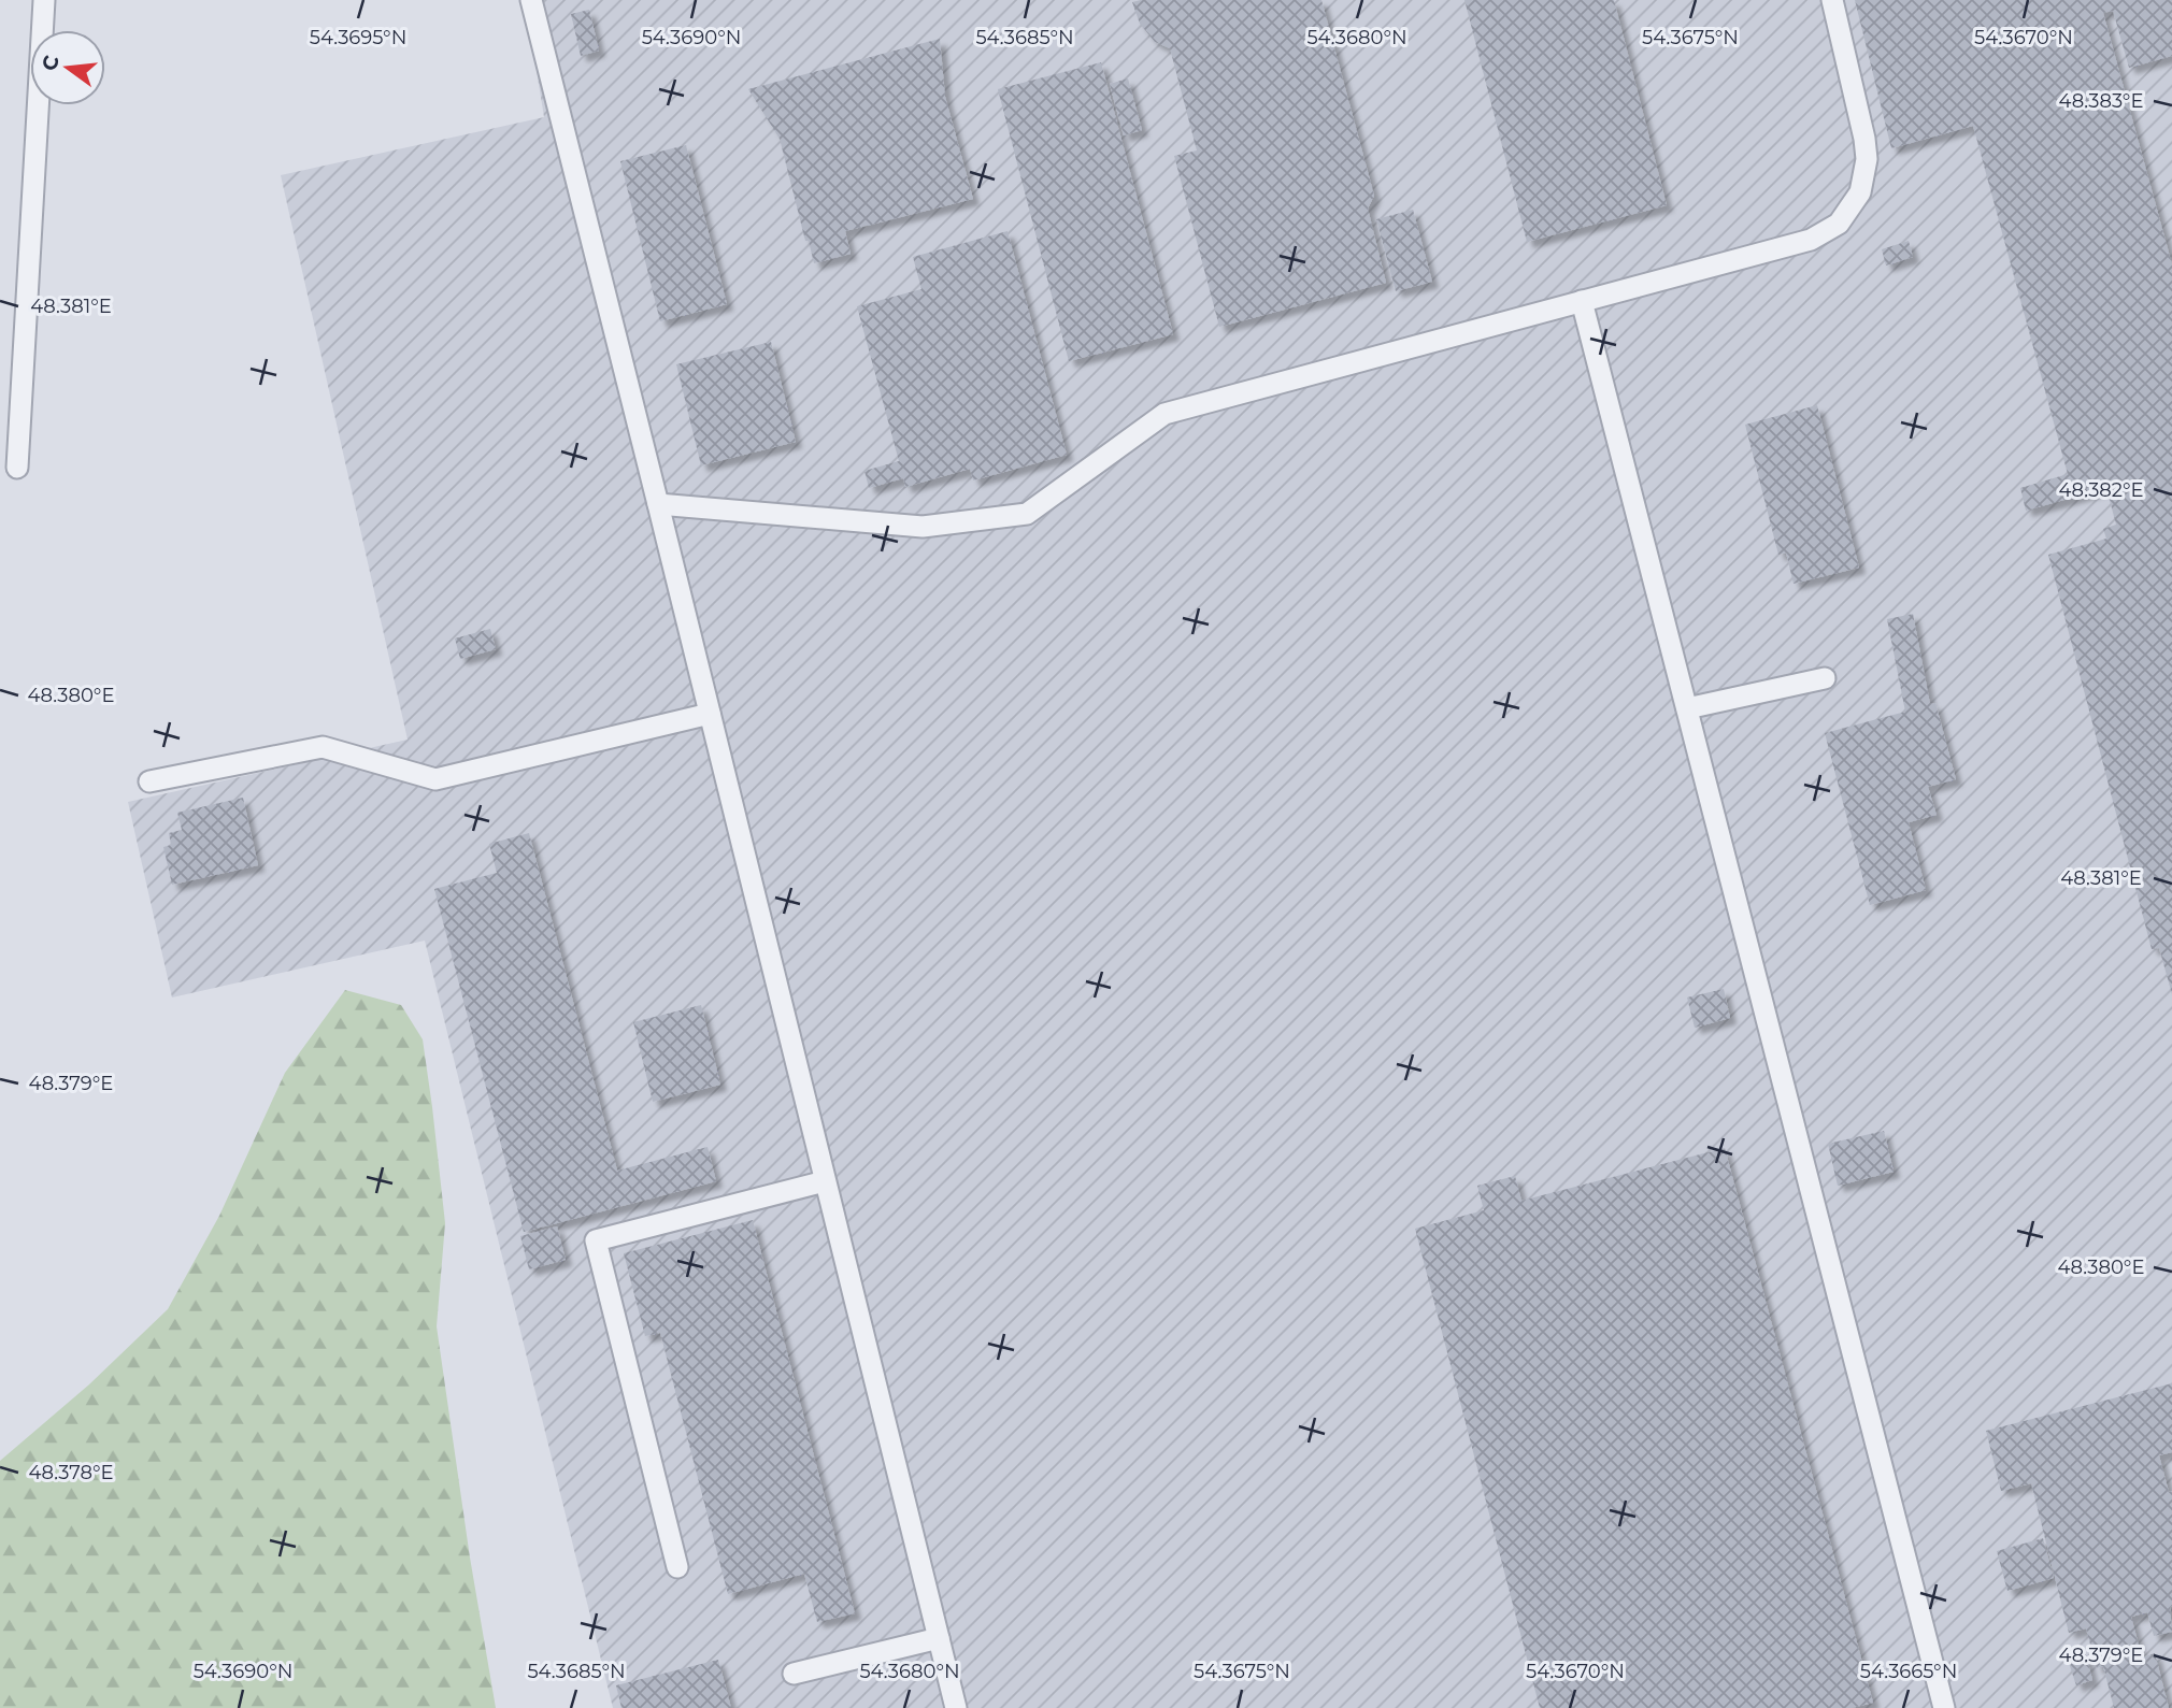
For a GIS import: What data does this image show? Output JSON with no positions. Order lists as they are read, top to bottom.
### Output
{
  "north": "left",
  "coordinates": [
    "54.3695°N",
    "54.3690°N",
    "54.3685°N",
    "54.3680°N",
    "54.3675°N",
    "54.3670°N",
    "48.383°E",
    "48.381°E",
    "48.382°E",
    "48.380°E",
    "48.379°E",
    "48.378°E",
    "54.3665°N"
  ]
}
